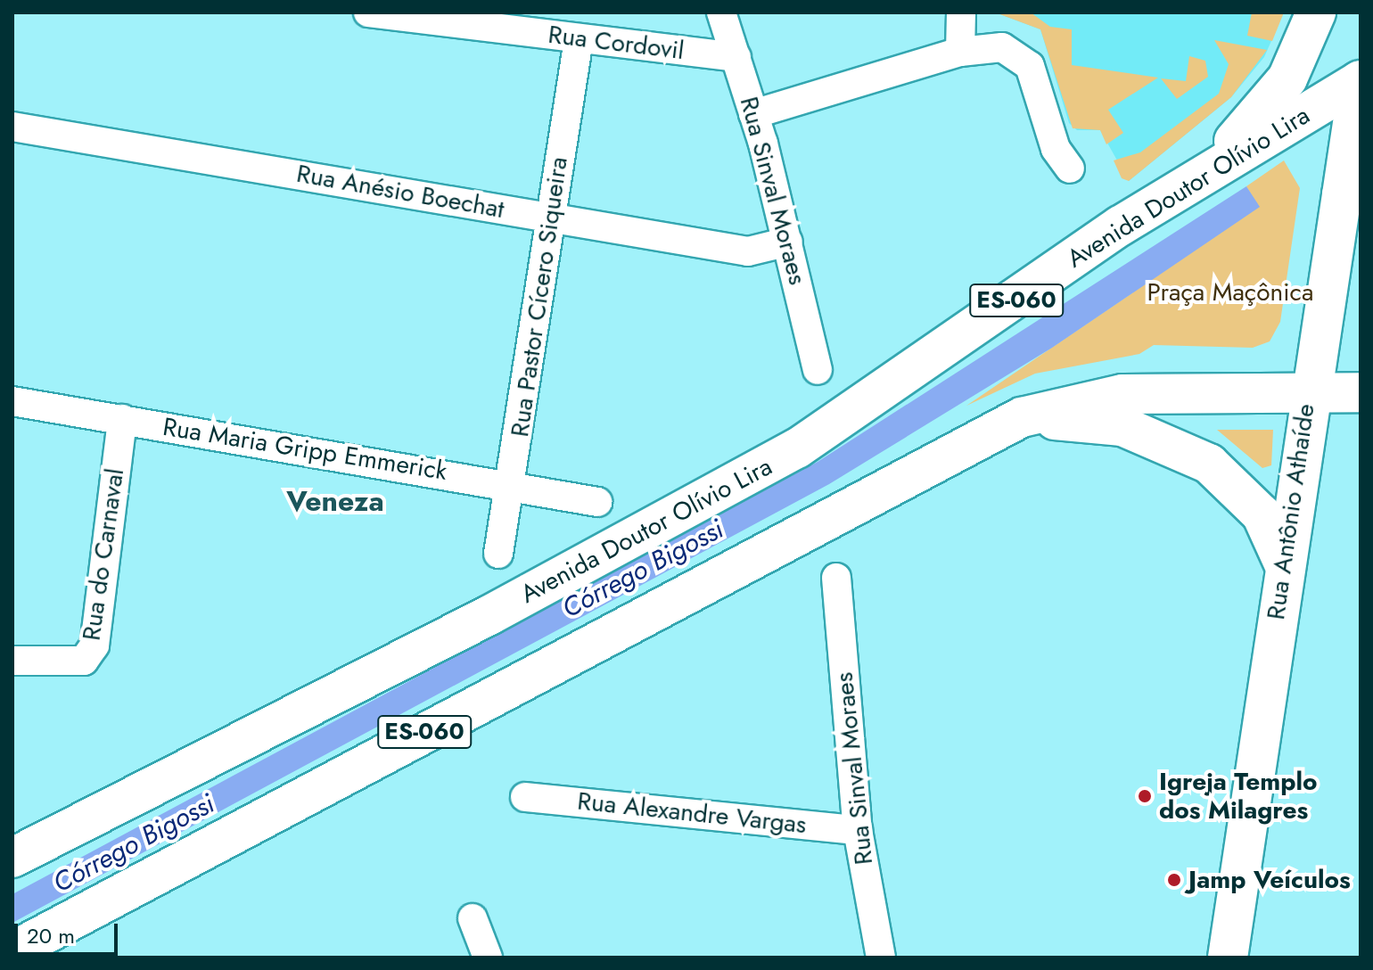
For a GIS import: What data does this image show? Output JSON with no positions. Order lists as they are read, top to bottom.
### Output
{
  "streets": {
    "main road": ["Avenida Doutor Olívio Lira", "ES-060", "Rua Antônio Athaíde"],
    "street": [
      "Rua Cordovil",
      "Rua Sinval Moraes",
      "Rua Anésio Boechat",
      "Rua Pastor Cícero Siqueira",
      "Rua Maria Gripp Emmerick",
      "Rua do Carnaval",
      "Rua Alexandre Vargas"
    ]
  },
  "crossings": [
    ["Rua Cordovil", "Rua Sinval Moraes"],
    ["Rua Cordovil", "Rua Pastor Cícero Siqueira"],
    ["Avenida Doutor Olívio Lira", "Rua Antônio Athaíde"],
    ["Rua Sinval Moraes", "Rua Anésio Boechat"],
    ["Rua Sinval Moraes", "Rua Alexandre Vargas"],
    ["Rua Anésio Boechat", "Rua Pastor Cícero Siqueira"],
    ["Rua Pastor Cícero Siqueira", "Rua Maria Gripp Emmerick"],
    ["ES-060", "Rua Antônio Athaíde"],
    ["Rua Maria Gripp Emmerick", "Rua do Carnaval"]
  ],
  "districts": ["Veneza"],
  "water": ["Córrego Bigossi"],
  "parks": ["Praça Maçônica"],
  "places": ["Igreja Templo dos Milagres", "Jamp Veículos"],
  "scale_bar": "20 m"
}
